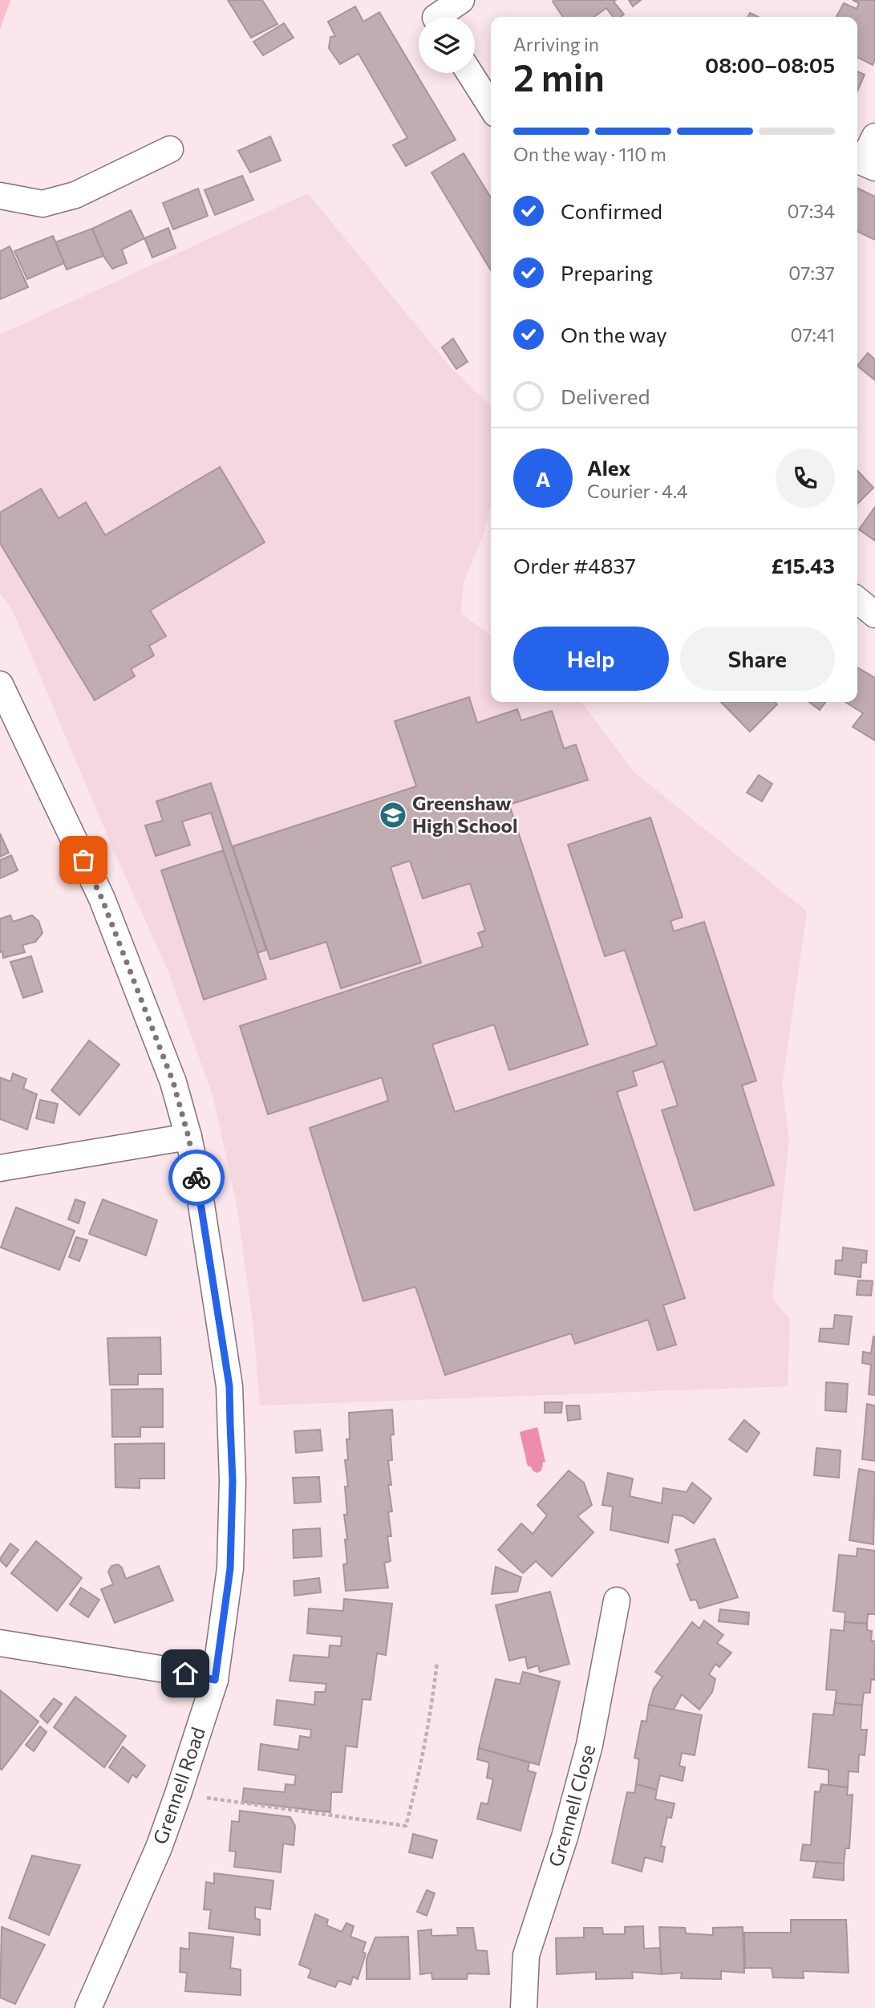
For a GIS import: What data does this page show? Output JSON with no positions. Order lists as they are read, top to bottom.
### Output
{
  "streets": {
    "street": ["Grennell Road", "Grennell Close"]
  },
  "places": {
    "school or university": ["Greenshaw High School"]
  },
  "page": {
    "heading": ["2 min", "Arriving in", "08:00–08:05"],
    "panel": [
      "Alex",
      "Courier · 4.4",
      "Order #4837",
      "£15.43"
    ],
    "bar": "On the way · 110 m",
    "list": [
      ["Confirmed", "07:34"],
      ["Preparing", "07:37"],
      ["On the way", "07:41"],
      "Delivered"
    ],
    "round": "A",
    "buttons": ["Help", "Share"]
  }
}
